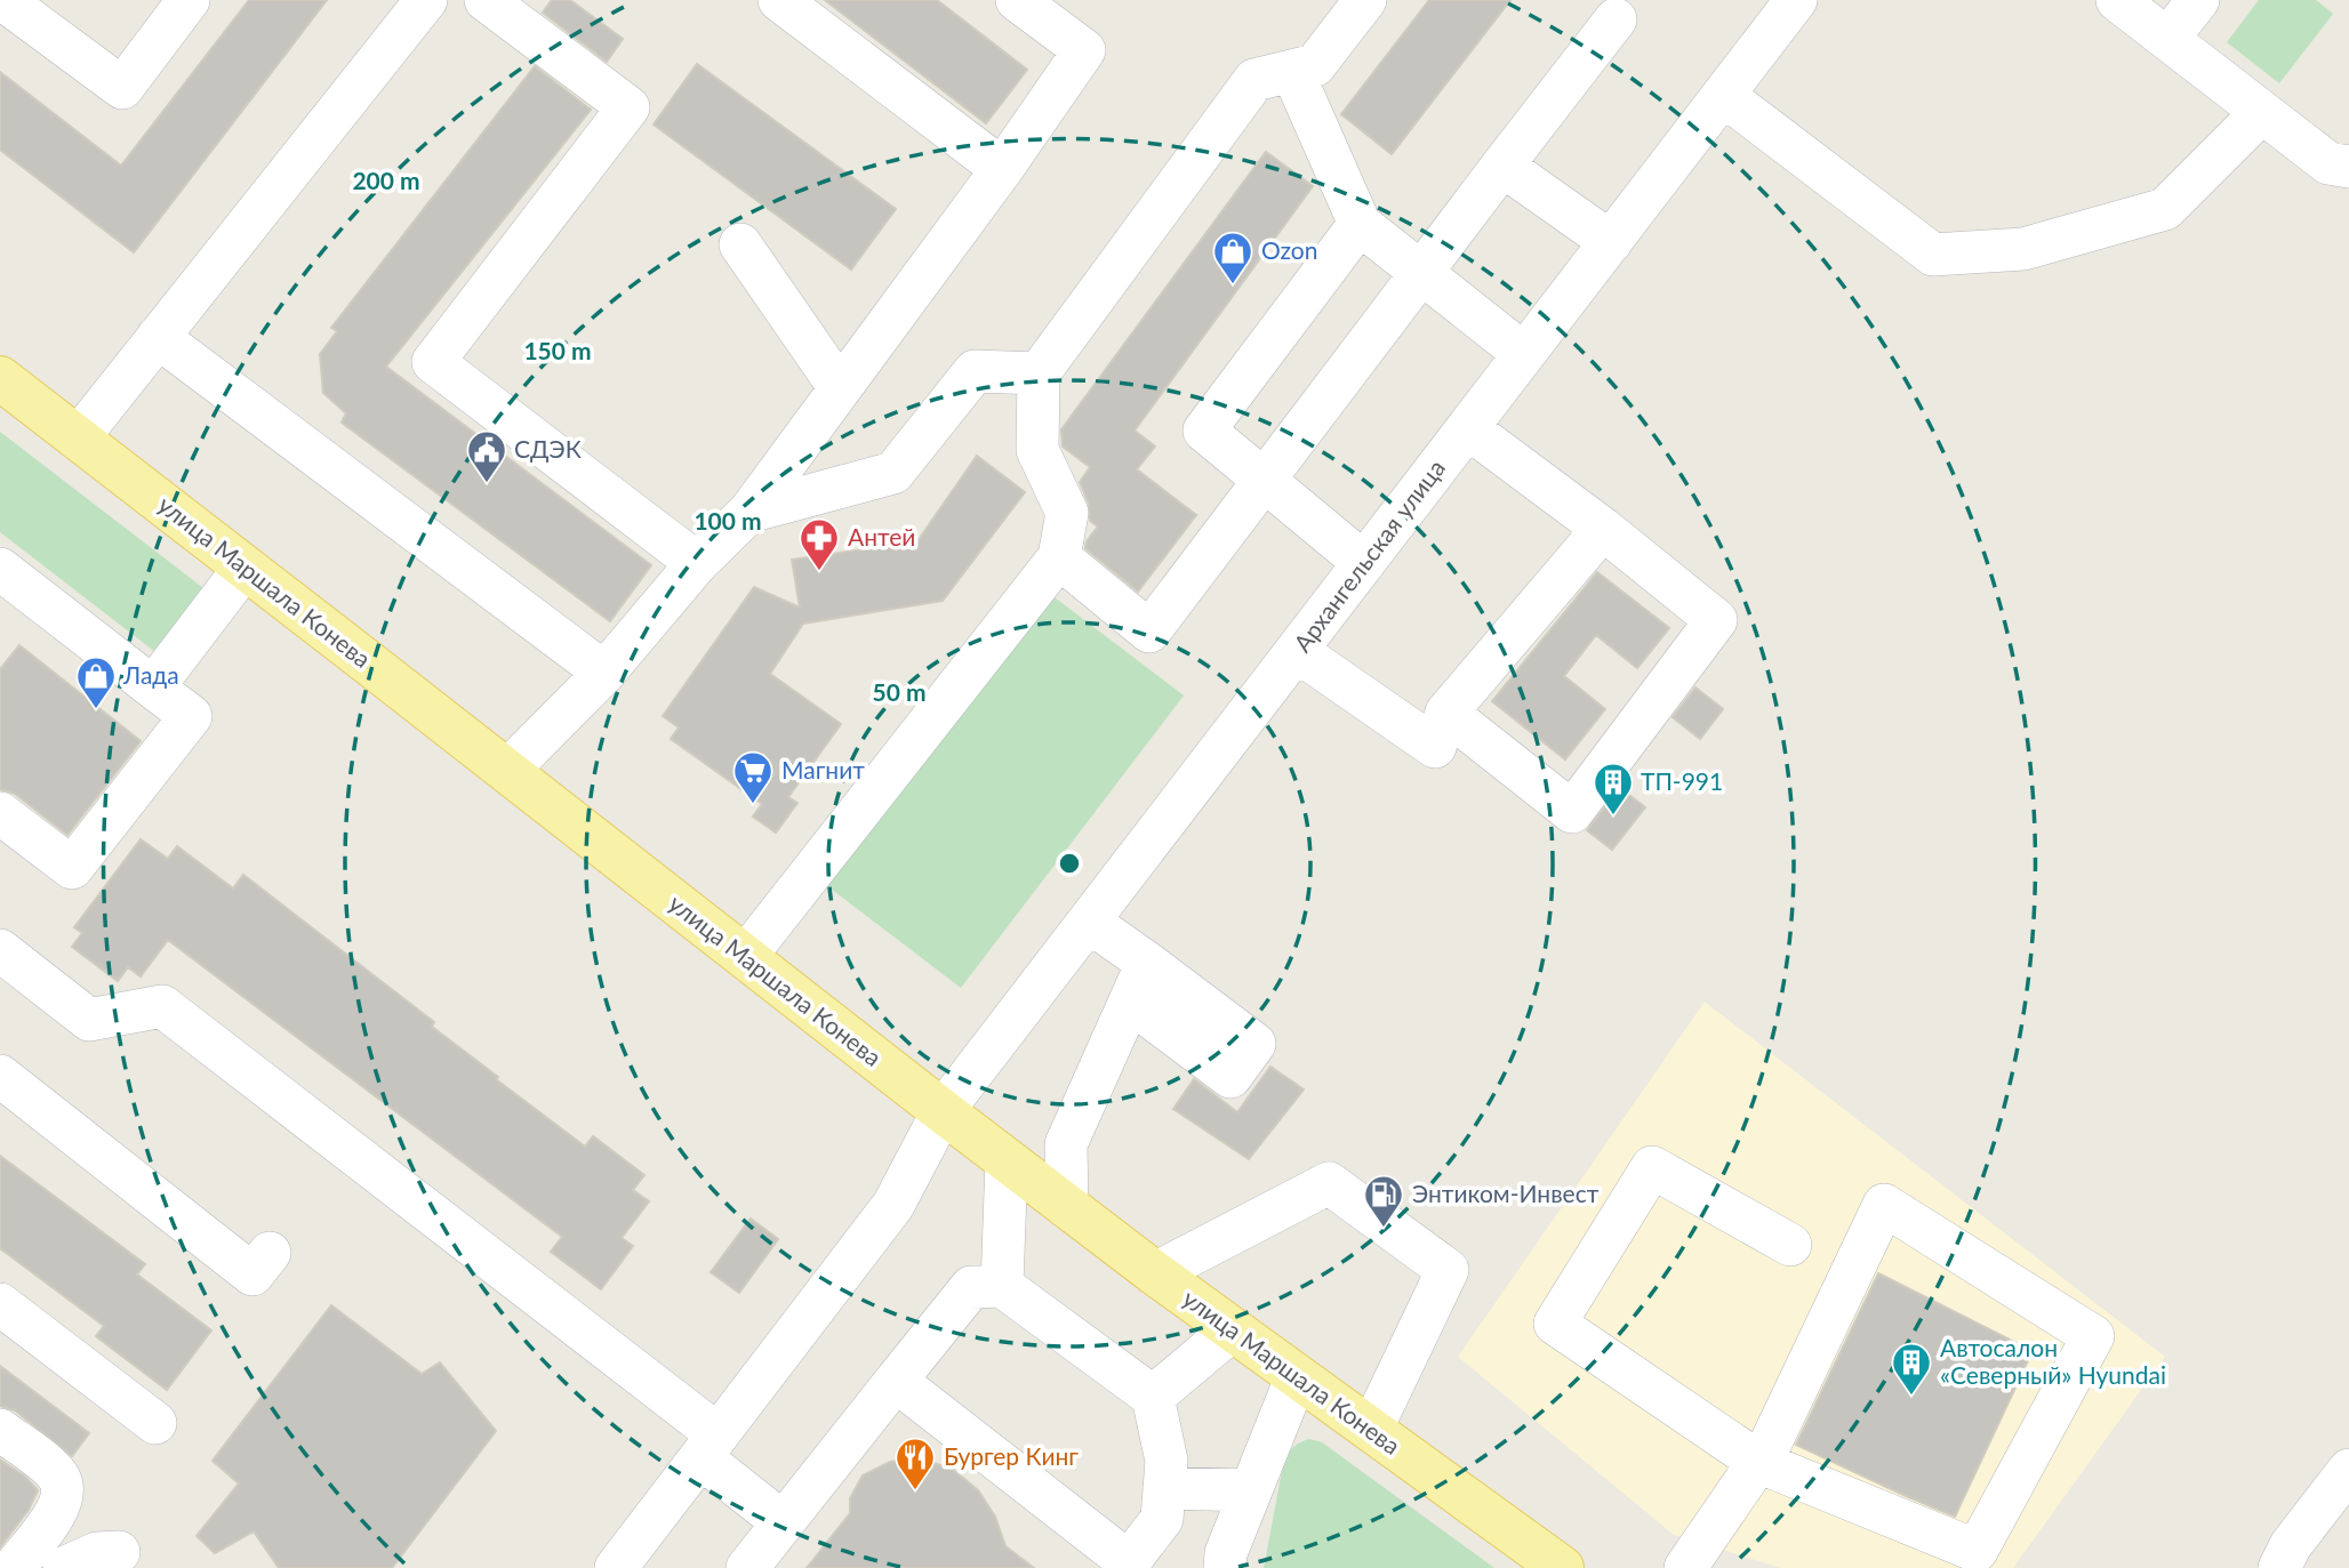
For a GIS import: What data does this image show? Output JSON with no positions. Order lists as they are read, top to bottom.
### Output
{
  "streets": {
    "main road": ["улица Маршала Конева"],
    "street": ["Архангельская улица"]
  },
  "crossings": [
    ["Архангельская улица", "улица Маршала Конева"]
  ],
  "places": {
    "shop": ["Ozon", "Лада"],
    "public building": ["СДЭК"],
    "pharmacy": ["Антей"],
    "supermarket": ["Магнит"],
    "building": ["ТП-991", "Автосалон «Северный» Hyundai"],
    "fuel station": ["Энтиком-Инвест"],
    "restaurant": ["Бургер Кинг"]
  },
  "rings": [
    "200 m",
    "150 m",
    "100 m",
    "50 m"
  ]
}
